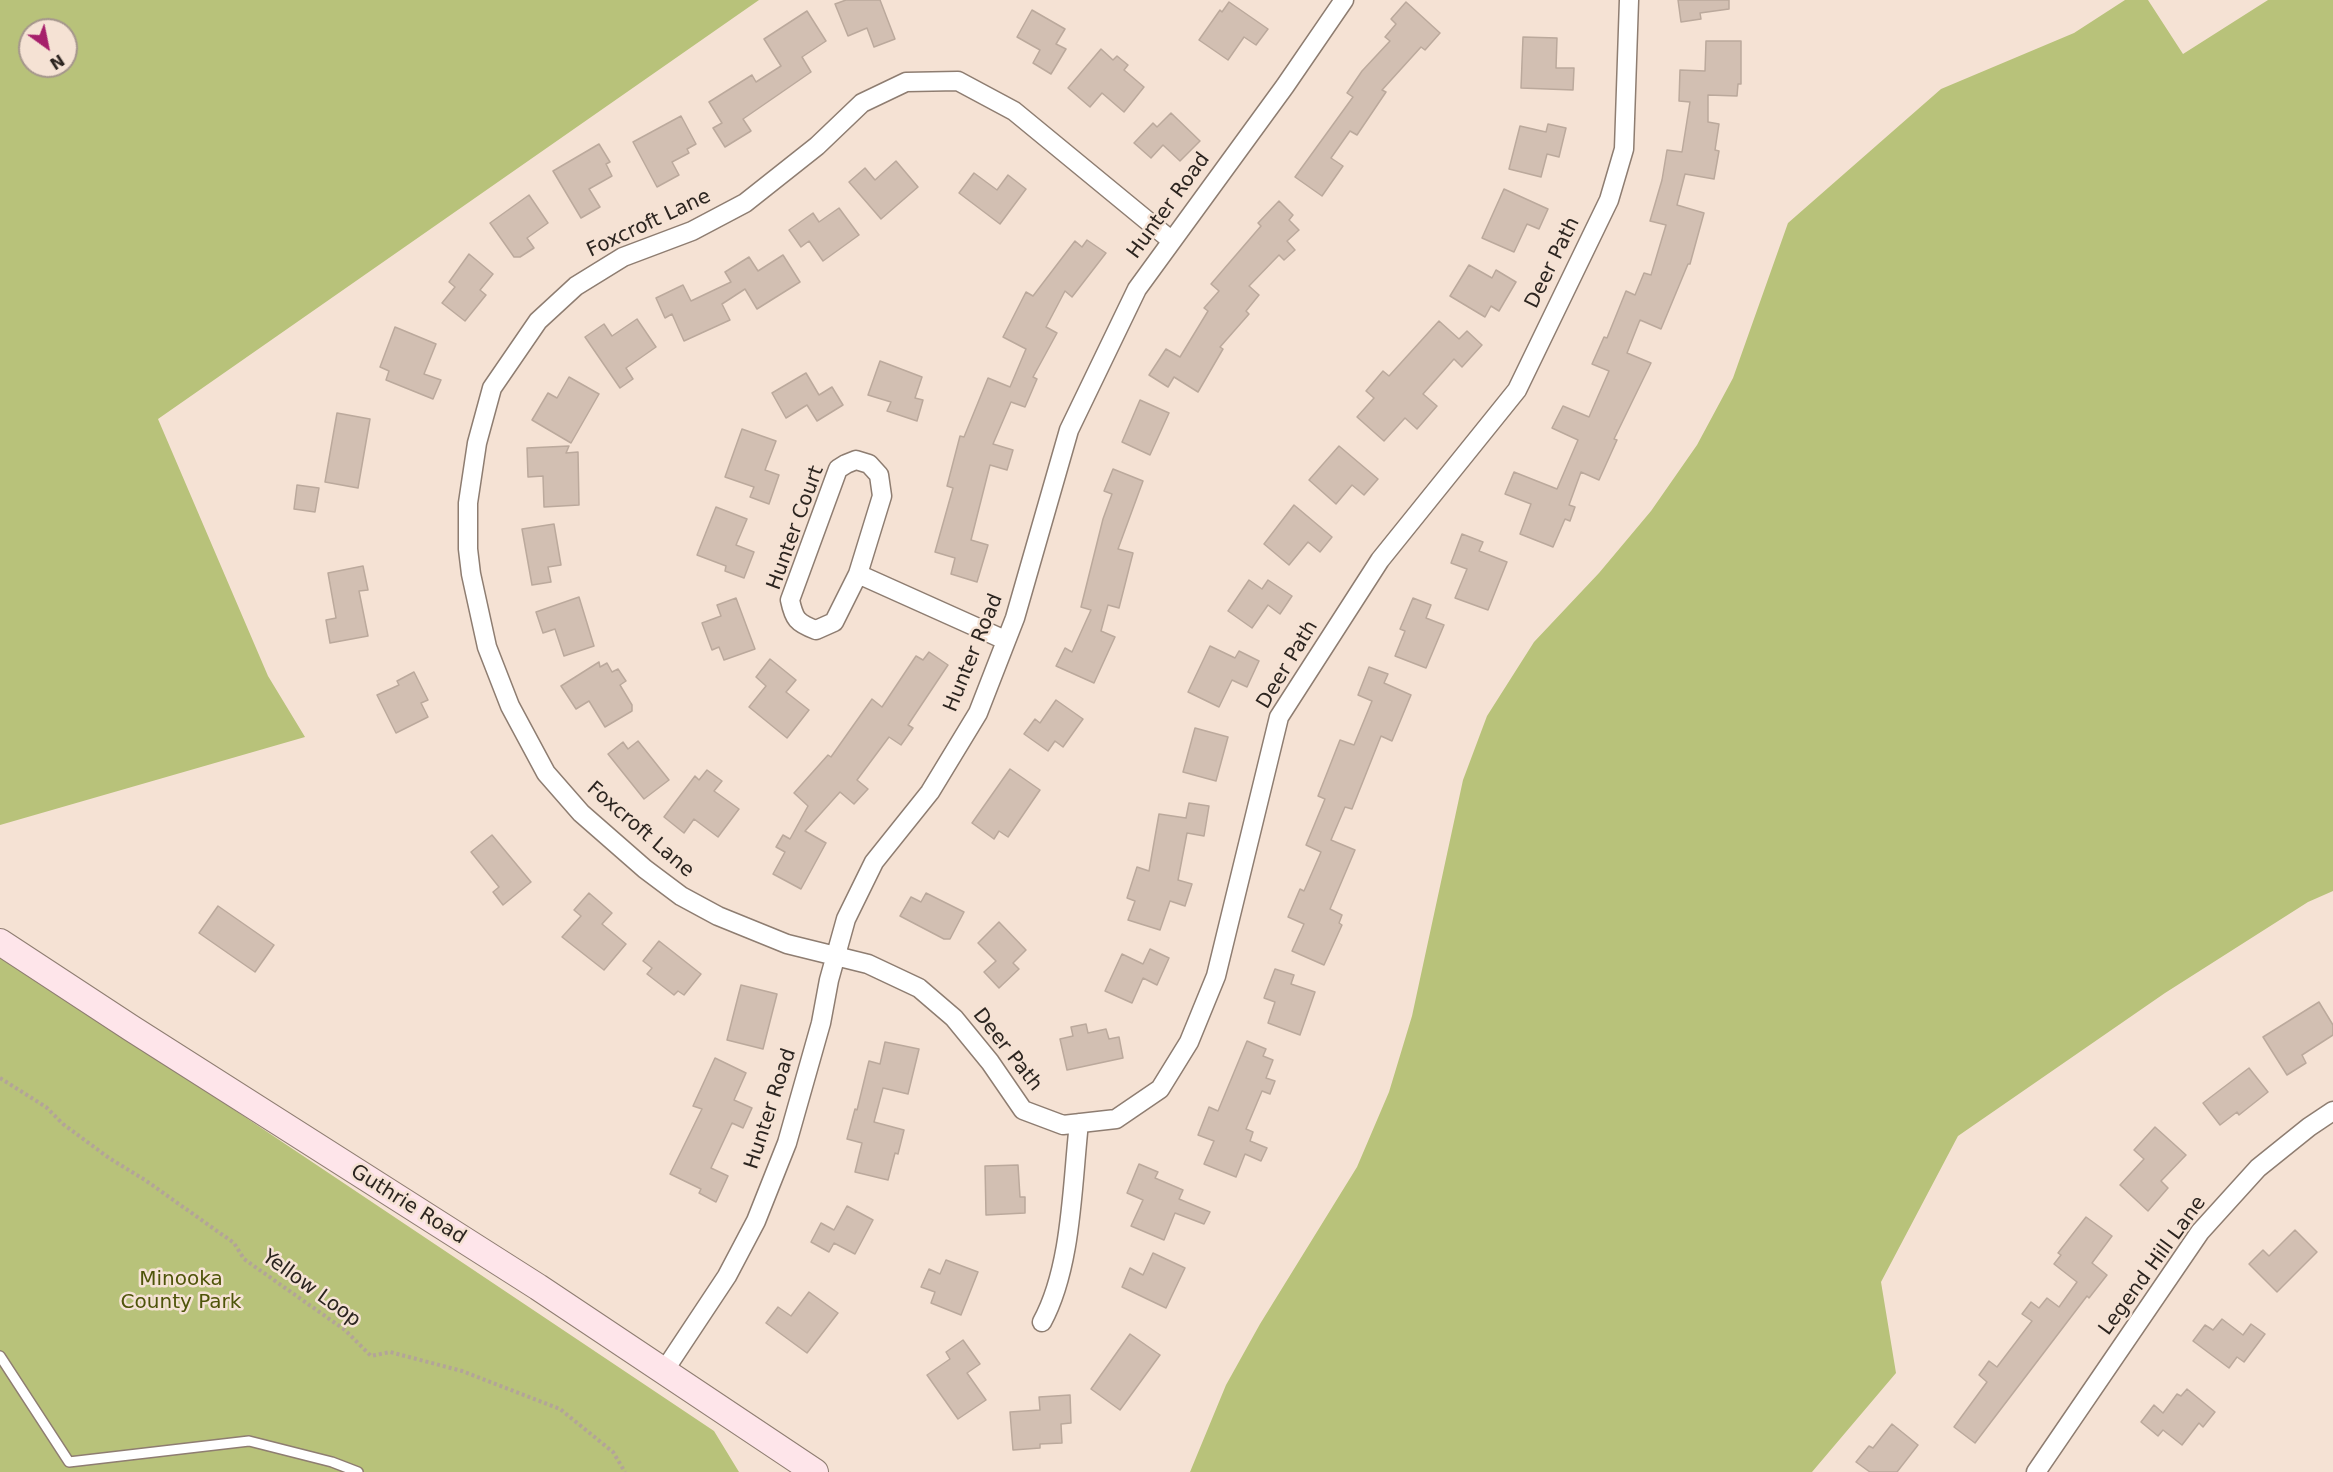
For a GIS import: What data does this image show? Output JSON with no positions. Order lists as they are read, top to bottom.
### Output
{
  "streets": {
    "street": [
      "Hunter Road",
      "Foxcroft Lane",
      "Deer Path",
      "Hunter Court",
      "Guthrie Road",
      "Legend Hill Lane"
    ],
    "path": ["Yellow Loop"]
  },
  "crossings": [
    ["Hunter Road", "Foxcroft Lane"],
    ["Hunter Road", "Deer Path"],
    ["Hunter Road", "Guthrie Road"],
    ["Foxcroft Lane", "Deer Path"]
  ],
  "parks": ["Minooka County Park"],
  "north": "bottom right"
}
